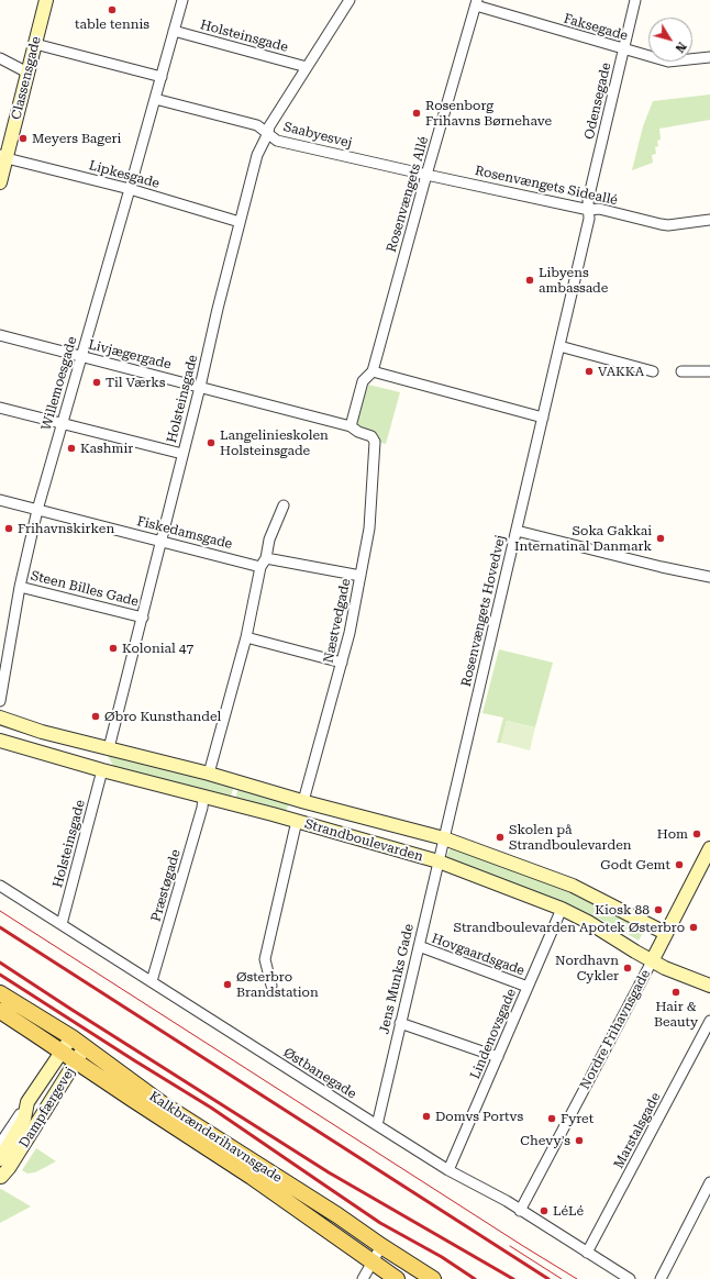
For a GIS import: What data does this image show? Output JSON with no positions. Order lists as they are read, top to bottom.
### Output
{
  "streets": {
    "main road": ["Kalkbrænderihavnsgade"],
    "street": [
      "Faksegade",
      "Holsteinsgade",
      "Classensgade",
      "Odensegade",
      "Saabyesvej",
      "Lipkesgade",
      "Rosenvængets Sideallé",
      "Rosenvængets Allé",
      "Livjægergade",
      "Willemoesgade",
      "Fiskedamsgade",
      "Steen Billes Gade",
      "Rosenvængets Hovedvej",
      "Næstvedgade",
      "Strandboulevarden",
      "Præstøgade",
      "Hovgaardsgade",
      "Jens Munks Gade",
      "Nordre Frihavnsgade",
      "Lindenovsgade",
      "Østbanegade",
      "Dampfærgevej",
      "Marstalsgade"
    ]
  },
  "crossings": [
    ["Faksegade", "Odensegade"],
    ["Faksegade", "Rosenvængets Allé"],
    ["Holsteinsgade", "Saabyesvej"],
    ["Holsteinsgade", "Lipkesgade"],
    ["Holsteinsgade", "Livjægergade"],
    ["Holsteinsgade", "Willemoesgade"],
    ["Holsteinsgade", "Fiskedamsgade"],
    ["Holsteinsgade", "Steen Billes Gade"],
    ["Holsteinsgade", "Strandboulevarden"],
    ["Holsteinsgade", "Østbanegade"],
    ["Classensgade", "Lipkesgade"],
    ["Odensegade", "Rosenvængets Sideallé"],
    ["Odensegade", "Rosenvængets Hovedvej"],
    ["Saabyesvej", "Rosenvængets Sideallé"],
    ["Saabyesvej", "Rosenvængets Allé"],
    ["Saabyesvej", "Willemoesgade"],
    ["Lipkesgade", "Willemoesgade"],
    ["Rosenvængets Sideallé", "Rosenvængets Allé"],
    ["Rosenvængets Sideallé", "Rosenvængets Hovedvej"],
    ["Rosenvængets Allé", "Livjægergade"],
    ["Livjægergade", "Willemoesgade"],
    ["Livjægergade", "Næstvedgade"],
    ["Willemoesgade", "Fiskedamsgade"],
    ["Willemoesgade", "Steen Billes Gade"],
    ["Fiskedamsgade", "Næstvedgade"],
    ["Rosenvængets Hovedvej", "Strandboulevarden"],
    ["Rosenvængets Hovedvej", "Jens Munks Gade"],
    ["Næstvedgade", "Strandboulevarden"],
    ["Strandboulevarden", "Præstøgade"],
    ["Strandboulevarden", "Jens Munks Gade"],
    ["Strandboulevarden", "Nordre Frihavnsgade"],
    ["Strandboulevarden", "Lindenovsgade"],
    ["Præstøgade", "Østbanegade"],
    ["Hovgaardsgade", "Jens Munks Gade"],
    ["Hovgaardsgade", "Lindenovsgade"],
    ["Jens Munks Gade", "Østbanegade"],
    ["Nordre Frihavnsgade", "Østbanegade"],
    ["Lindenovsgade", "Østbanegade"],
    ["Østbanegade", "Marstalsgade"],
    ["Dampfærgevej", "Kalkbrænderihavnsgade"]
  ],
  "places": [
    "table tennis",
    "Rosenborg Frihavns Børnehave",
    "Meyers Bageri",
    "Libyens ambassade",
    "VAKKA",
    "Til Værks",
    "Langelinieskolen Holsteinsgade",
    "Kashmir",
    "Frihavnskirken",
    "Soka Gakkai Internatinal Danmark",
    "Kolonial 47",
    "Øbro Kunsthandel",
    "Hom",
    "Skolen på Strandboulevarden",
    "Godt Gemt",
    "Kiosk 88",
    "Strandboulevarden Apotek Østerbro",
    "Nordhavn Cykler",
    "Østerbro Brandstation",
    "Hair & Beauty",
    "Domvs Portvs",
    "Fyret",
    "Chevy's",
    "LéLé"
  ],
  "north": "bottom right"
}
